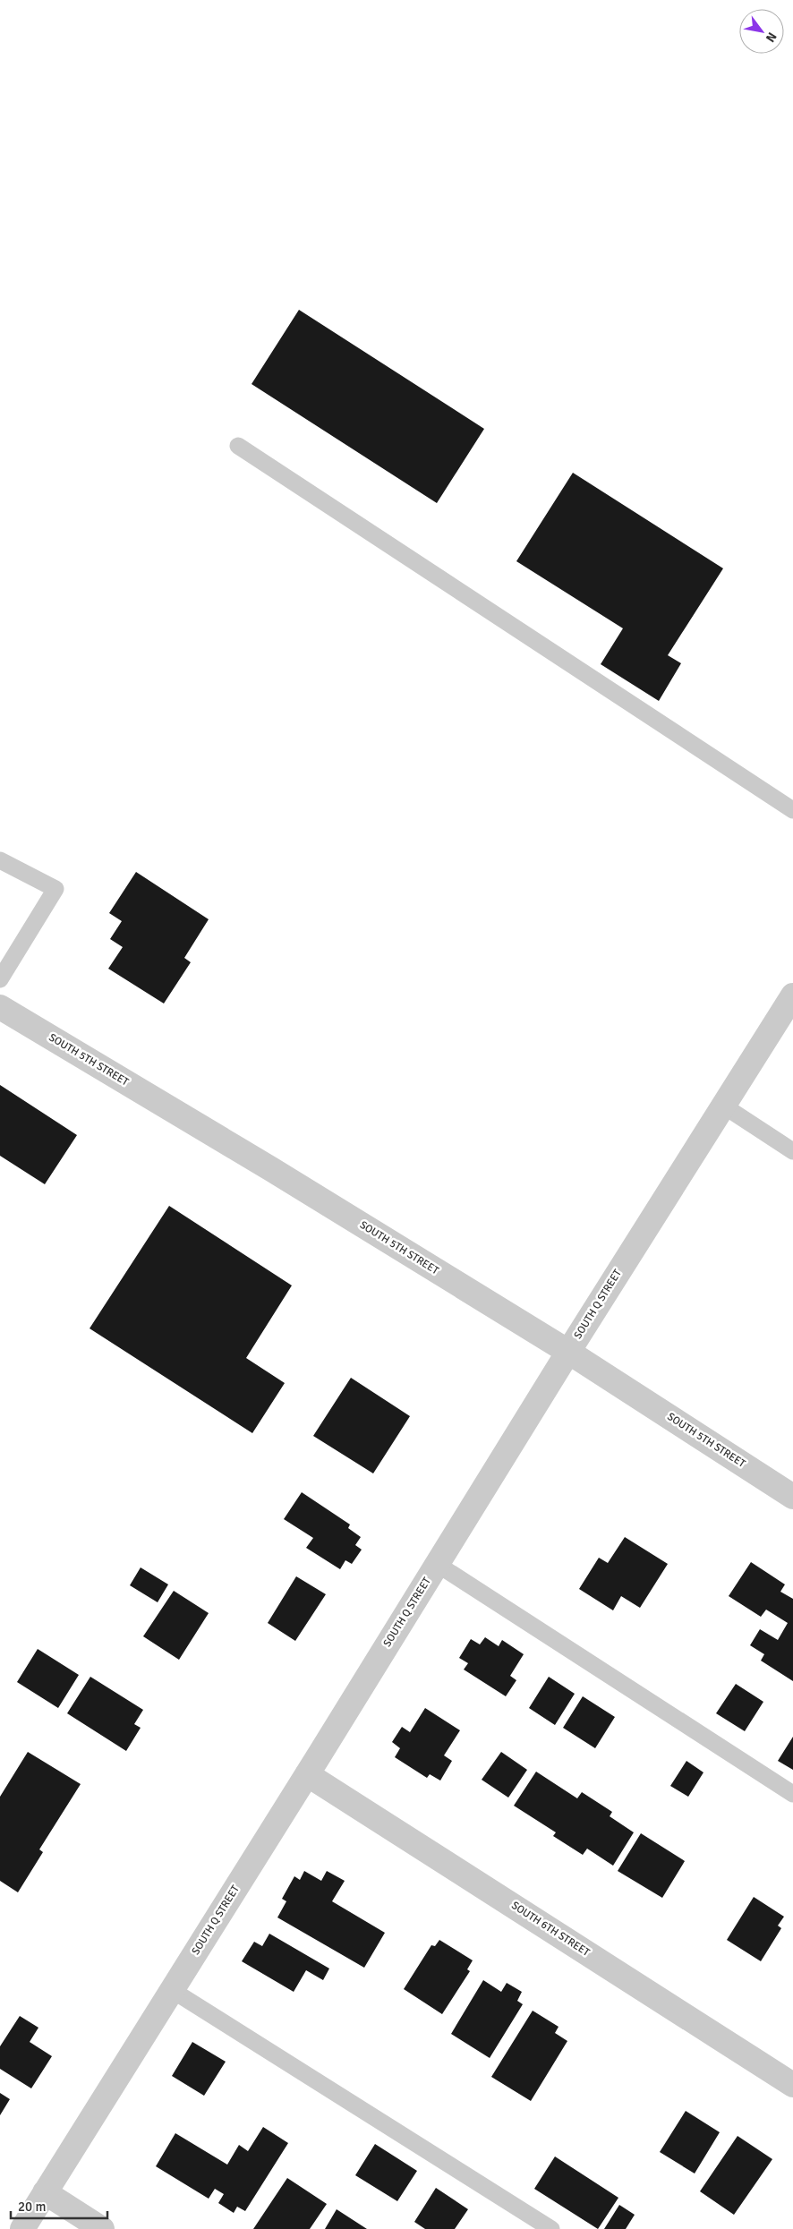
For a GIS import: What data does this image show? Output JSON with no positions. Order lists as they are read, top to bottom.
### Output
{
  "streets": {
    "street": ["SOUTH 5TH STREET", "SOUTH Q STREET", "SOUTH 6TH STREET"]
  },
  "crossings": [
    ["SOUTH 5TH STREET", "SOUTH Q STREET"],
    ["SOUTH Q STREET", "SOUTH 6TH STREET"]
  ],
  "scale_bar": "20 m",
  "north": "bottom right"
}
